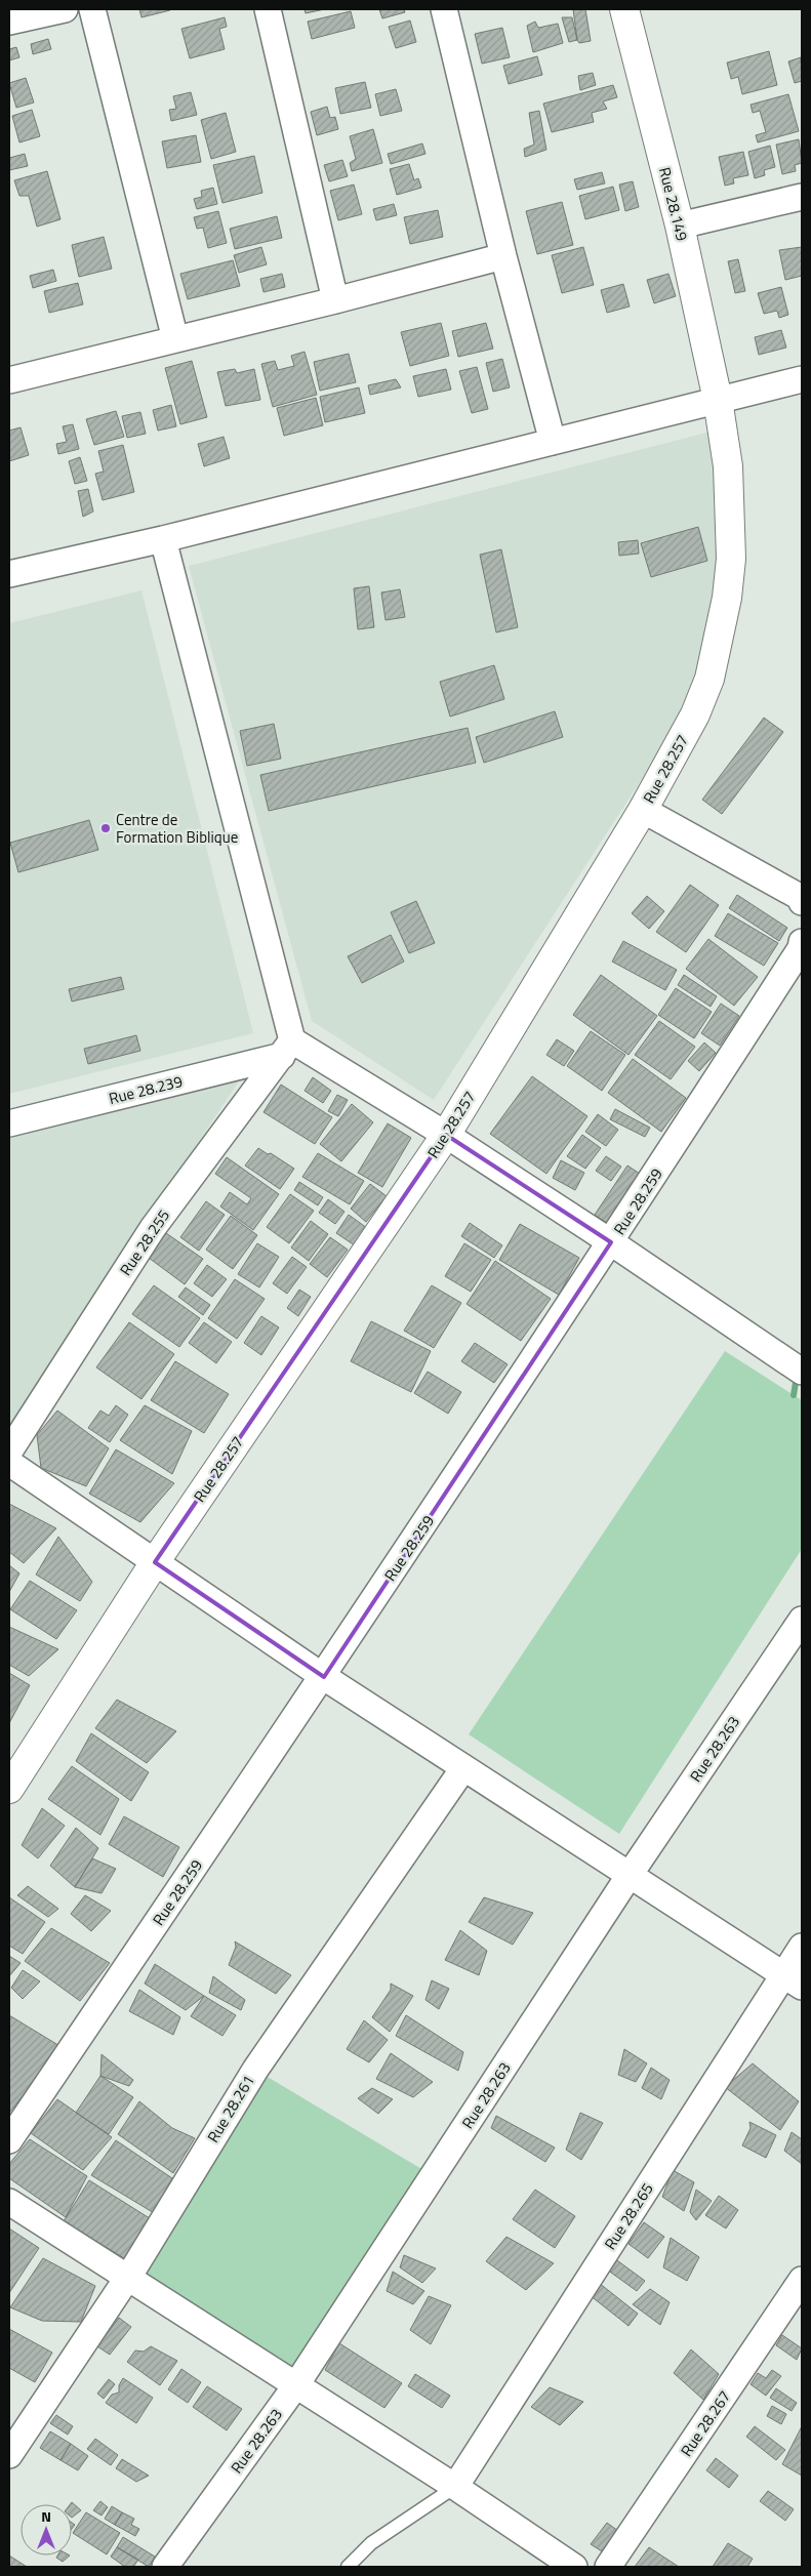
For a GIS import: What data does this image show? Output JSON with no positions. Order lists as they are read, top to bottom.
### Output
{
  "streets": {
    "street": [
      "Rue 28.149",
      "Rue 28.257",
      "Rue 28.239",
      "Rue 28.259",
      "Rue 28.255",
      "Rue 28.263",
      "Rue 28.261",
      "Rue 28.265",
      "Rue 28.267"
    ]
  },
  "crossings": [
    ["Rue 28.149", "Rue 28.257"],
    ["Rue 28.239", "Rue 28.255"]
  ],
  "places": ["Centre de Formation Biblique"],
  "north": "top"
}
